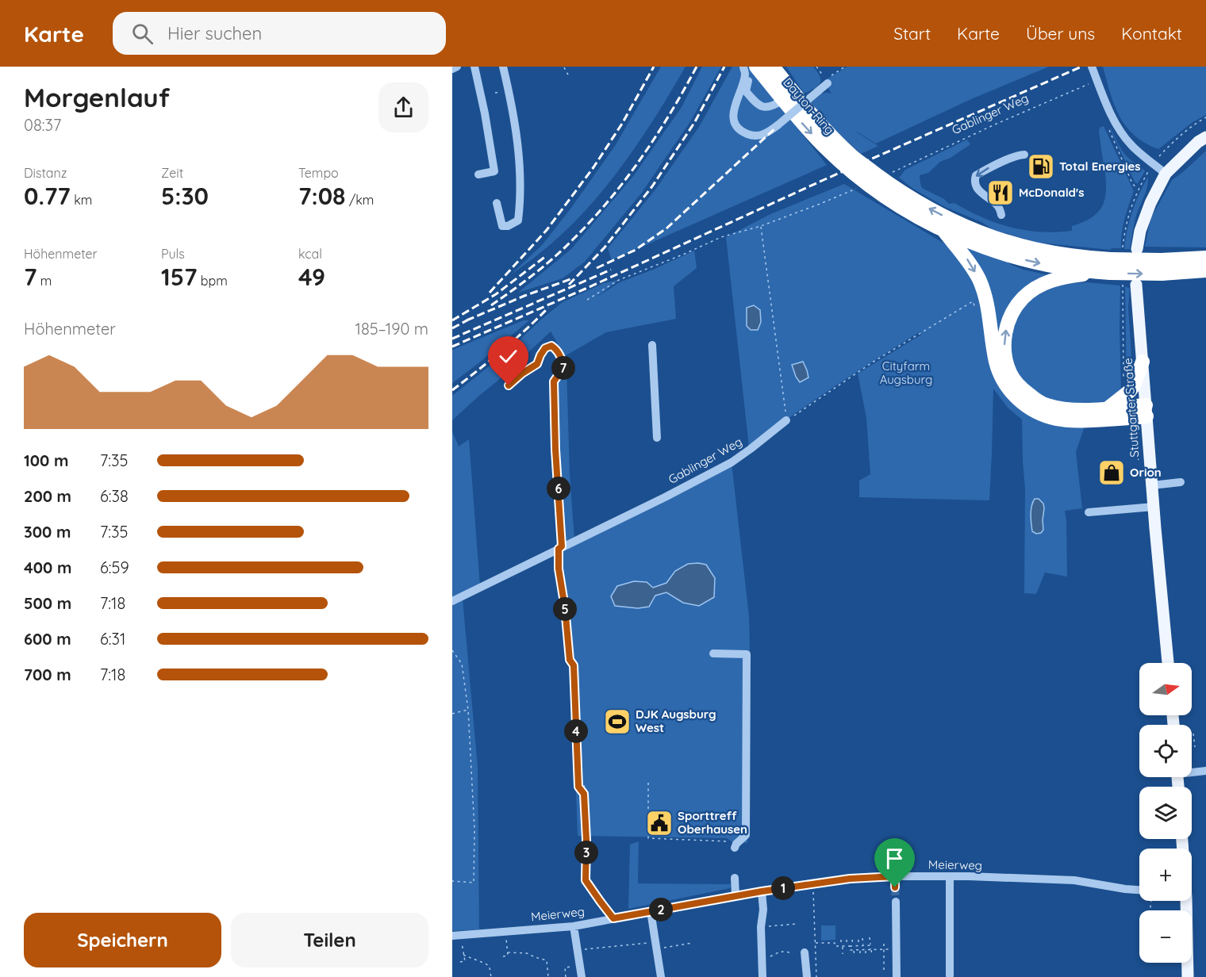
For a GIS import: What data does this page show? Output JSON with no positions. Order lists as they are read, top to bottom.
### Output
{
  "streets": {
    "highway": ["Dayton-Ring"],
    "main road": ["Stuttgarter Straße"],
    "street": ["Gablinger Weg", "Meierweg"]
  },
  "parks": ["Cityfarm Augsburg"],
  "places": {
    "fuel station": ["Total Energies"],
    "restaurant": ["McDonald's"],
    "shop": ["Orion"],
    "sports": ["DJK Augsburg West"],
    "public building": ["Sporttreff Oberhausen"]
  },
  "north": "right",
  "page": {
    "header": "Karte",
    "search": "Hier suchen",
    "nav": [
      "Start",
      "Karte",
      "Über uns",
      "Kontakt"
    ],
    "heading": ["Morgenlauf", "08:37"],
    "stats": [
      ["Distanz", "0.77 km"],
      ["Zeit", "5:30"],
      ["Tempo", "7:08 /km"],
      ["Höhenmeter", "7 m"],
      ["Puls", "157 bpm"],
      ["kcal", "49"]
    ],
    "chart": ["Höhenmeter", "185–190 m"],
    "pins": [
      "7",
      "6",
      "5",
      "4",
      "3",
      "1",
      "2"
    ],
    "list": [
      {
        "name": "100 m",
        "note": "7:35"
      },
      {
        "name": "200 m",
        "note": "6:38"
      },
      {
        "name": "300 m",
        "note": "7:35"
      },
      {
        "name": "400 m",
        "note": "6:59"
      },
      {
        "name": "500 m",
        "note": "7:18"
      },
      {
        "name": "600 m",
        "note": "6:31"
      },
      {
        "name": "700 m",
        "note": "7:18"
      }
    ],
    "map_buttons": ["+", "−"],
    "buttons": ["Speichern", "Teilen"]
  }
}
